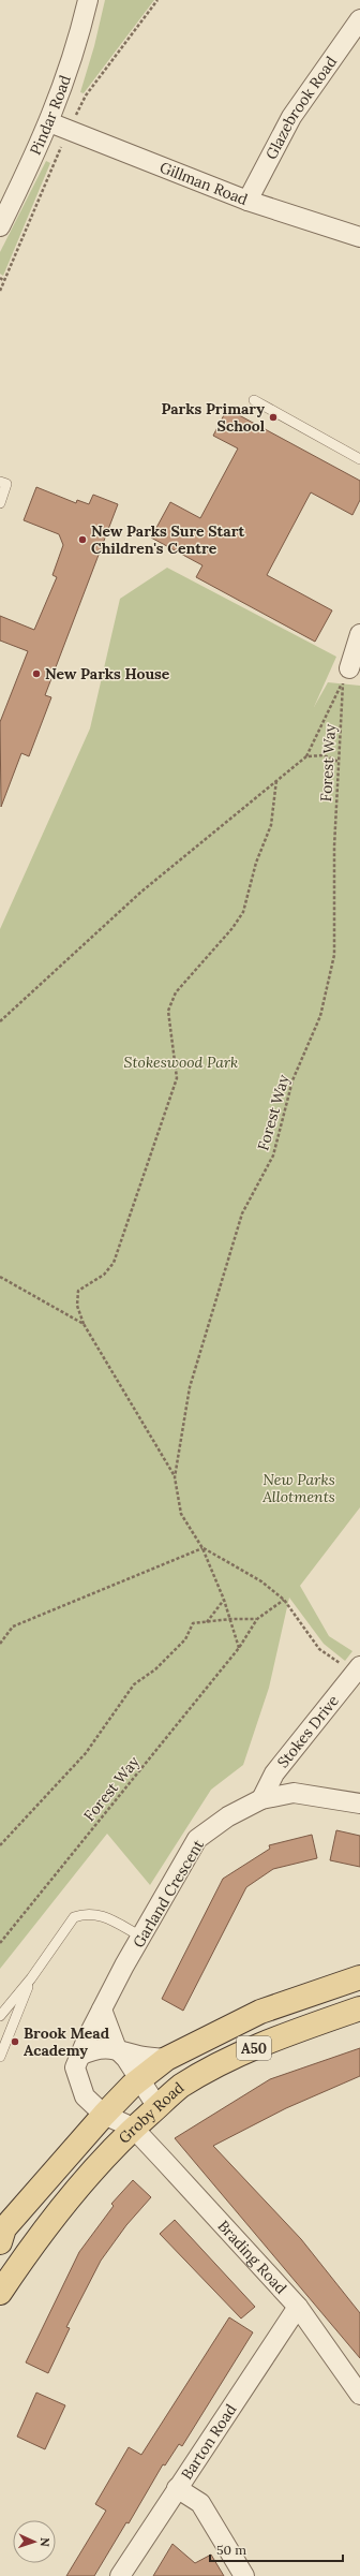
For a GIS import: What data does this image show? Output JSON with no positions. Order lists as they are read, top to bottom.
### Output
{
  "streets": {
    "main road": ["A50", "Groby Road"],
    "street": [
      "Glazebrook Road",
      "Pindar Road",
      "Gillman Road",
      "Stokes Drive",
      "Garland Crescent",
      "Brading Road",
      "Barton Road"
    ],
    "path": ["Forest Way"]
  },
  "crossings": [
    ["Glazebrook Road", "Gillman Road"],
    ["Pindar Road", "Gillman Road"],
    ["Forest Way", "Stokes Drive"],
    ["Stokes Drive", "Garland Crescent"],
    ["Garland Crescent", "Groby Road"],
    ["Garland Crescent", "Brading Road"],
    ["Groby Road", "Brading Road"],
    ["Brading Road", "Barton Road"]
  ],
  "parks": ["Stokeswood Park", "New Parks Allotments"],
  "places": [
    "Parks Primary School",
    "New Parks Sure Start Children's Centre",
    "New Parks House",
    "Brook Mead Academy"
  ],
  "scale_bar": "50 m",
  "north": "right"
}
